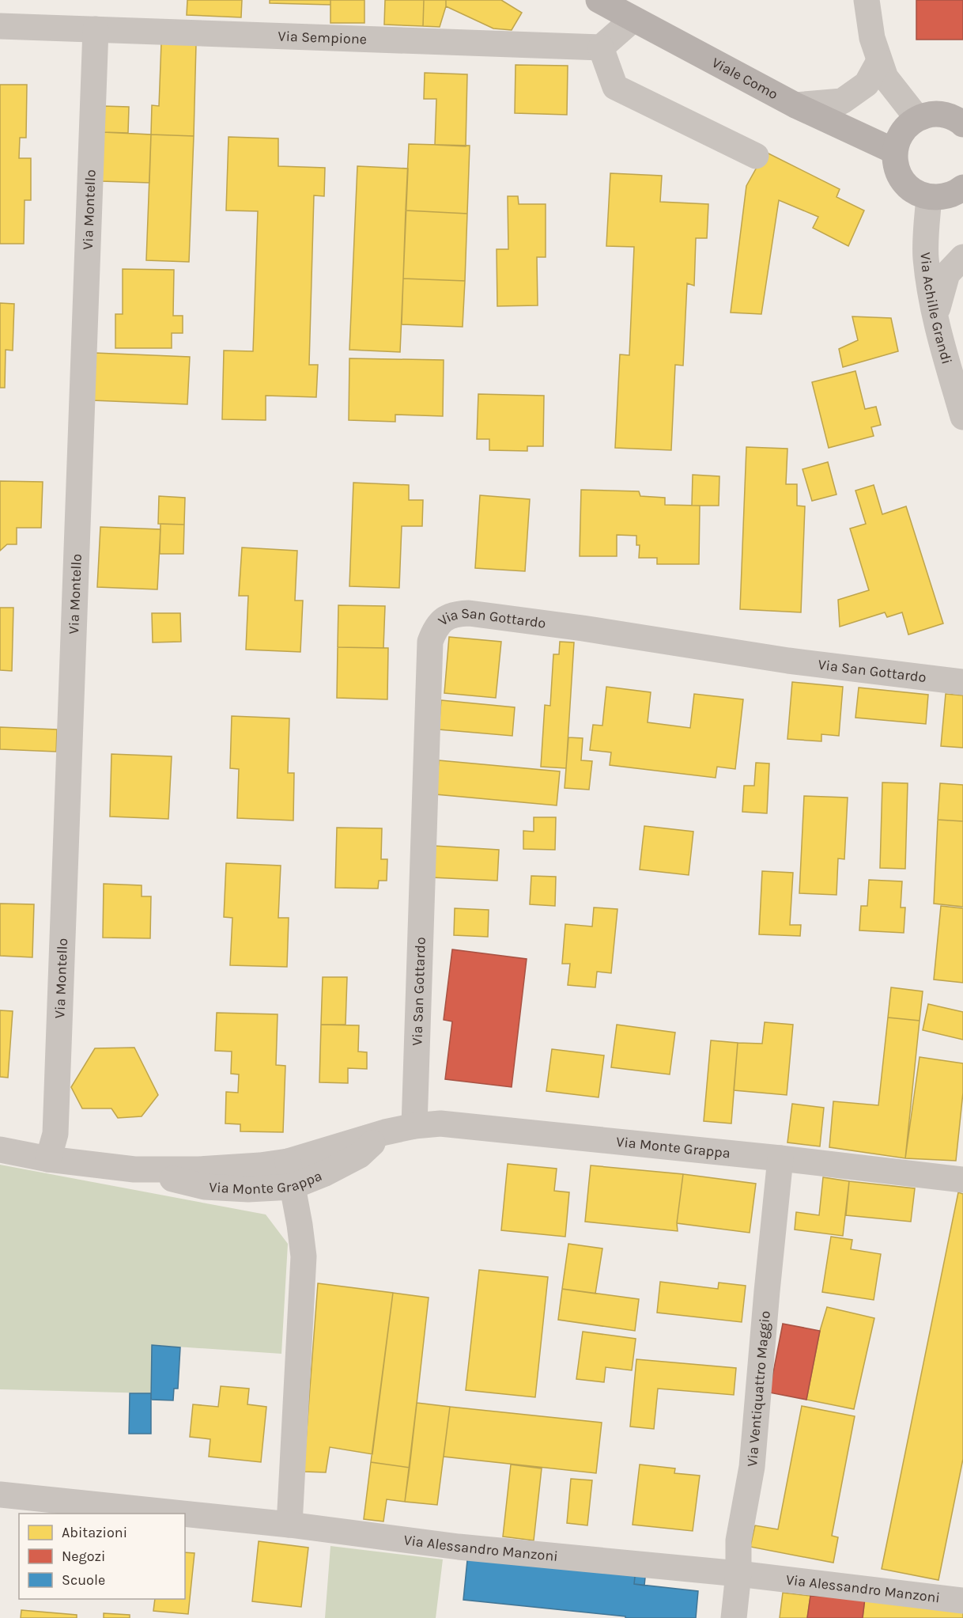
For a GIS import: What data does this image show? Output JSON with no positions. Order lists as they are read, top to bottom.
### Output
{
  "streets": {
    "main road": ["Viale Como"],
    "street": [
      "Via Sempione",
      "Via Montello",
      "Via Achille Grandi",
      "Via San Gottardo",
      "Via Monte Grappa",
      "Via Ventiquattro Maggio",
      "Via Alessandro Manzoni"
    ]
  },
  "crossings": [
    ["Via Sempione", "Via Montello"],
    ["Via Montello", "Via Monte Grappa"],
    ["Via San Gottardo", "Via Monte Grappa"],
    ["Via Monte Grappa", "Via Ventiquattro Maggio"],
    ["Via Ventiquattro Maggio", "Via Alessandro Manzoni"]
  ],
  "legend": ["Abitazioni", "Negozi", "Scuole"]
}
